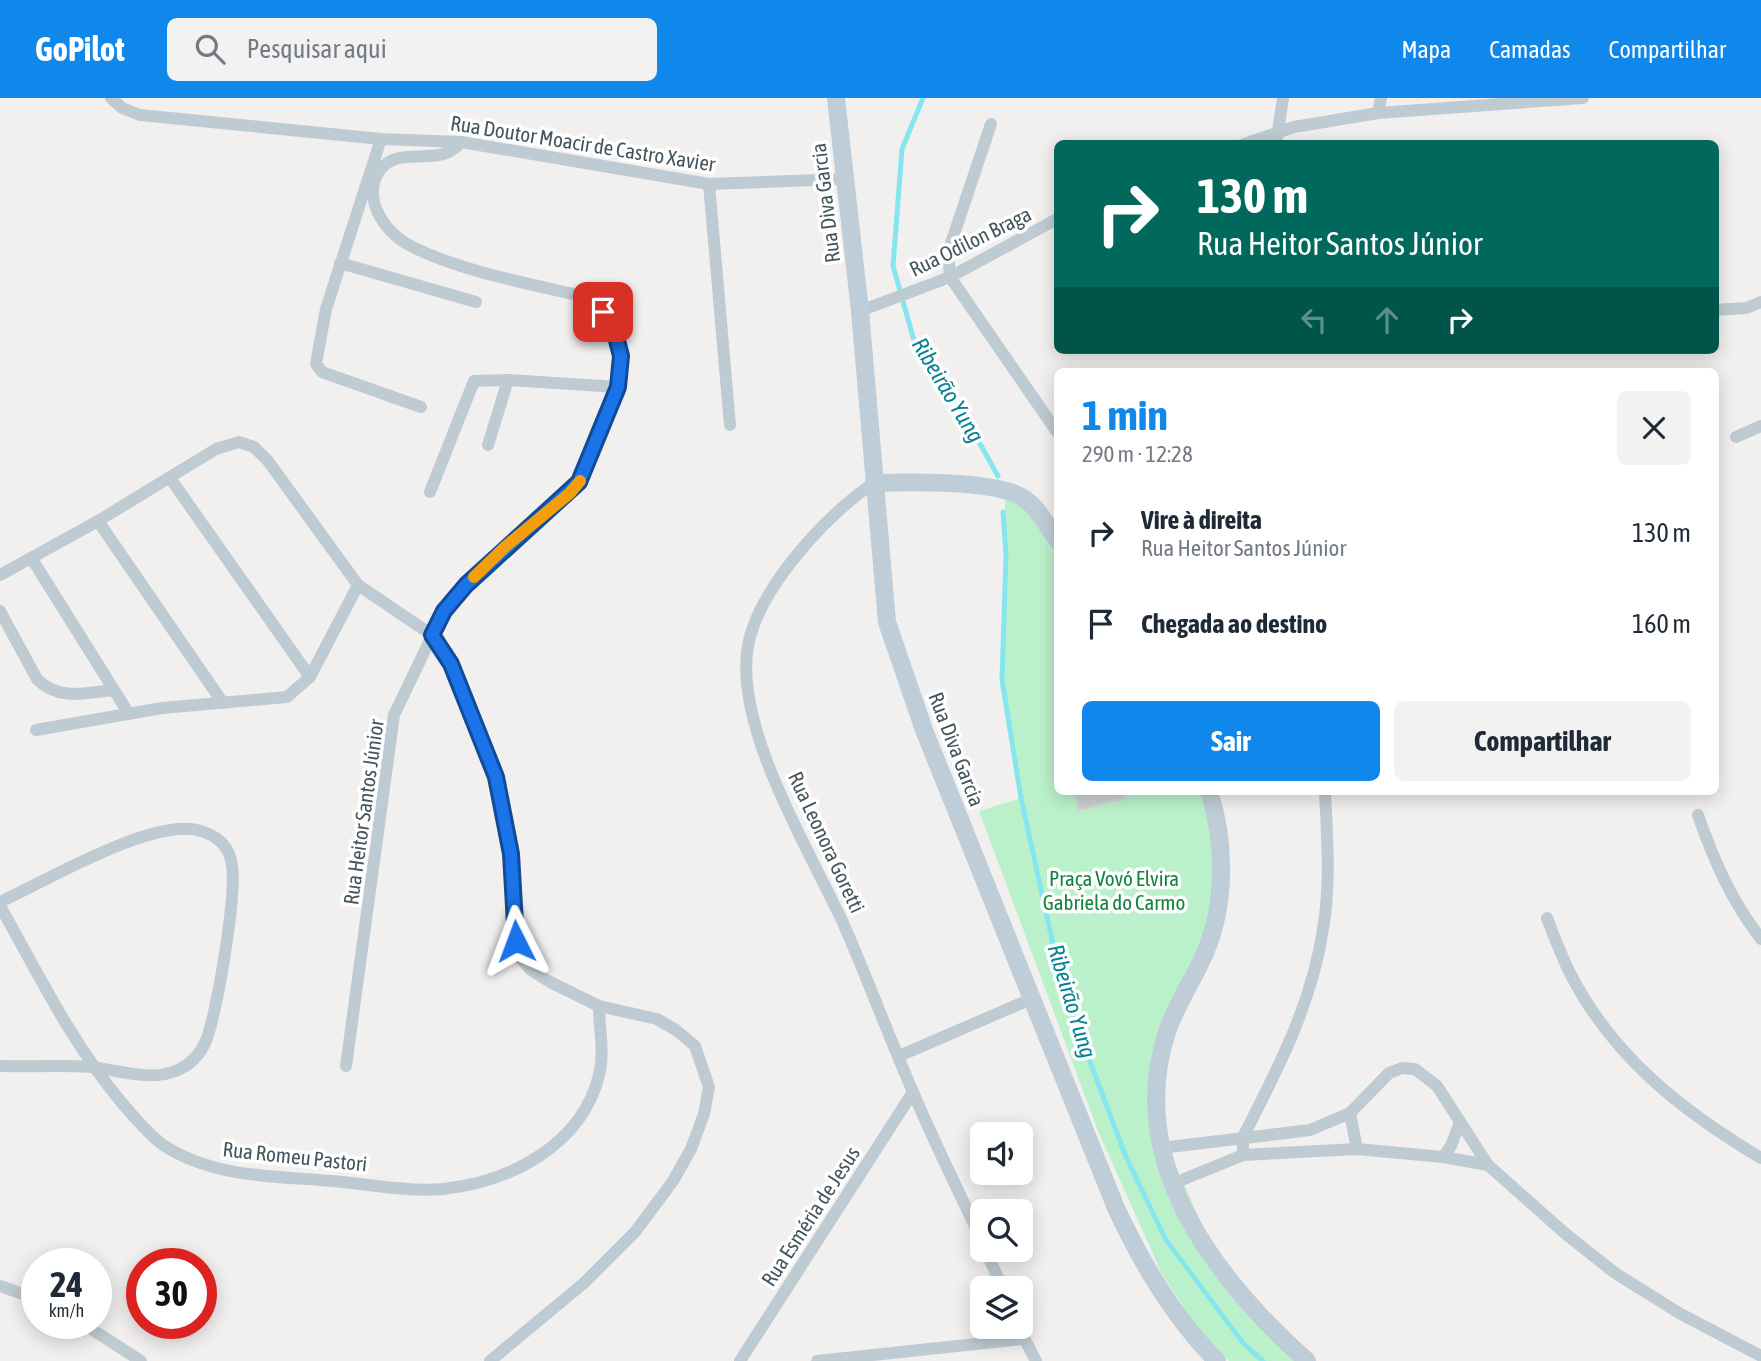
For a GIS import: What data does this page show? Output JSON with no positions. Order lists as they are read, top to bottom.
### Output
{
  "streets": {
    "street": [
      "Rua Doutor Moacir de Castro Xavier",
      "Rua Diva Garcia",
      "Rua Odilon Braga",
      "Rua Heitor Santos Júnior",
      "Rua Leonora Goretti",
      "Rua Romeu Pastori",
      "Rua Esméria de Jesus"
    ]
  },
  "crossings": [
    ["Rua Doutor Moacir de Castro Xavier", "Rua Diva Garcia"],
    ["Rua Doutor Moacir de Castro Xavier", "Rua Heitor Santos Júnior"],
    ["Rua Diva Garcia", "Rua Odilon Braga"],
    ["Rua Diva Garcia", "Rua Leonora Goretti"],
    ["Rua Leonora Goretti", "Rua Esméria de Jesus"]
  ],
  "water": ["Ribeirão Yung"],
  "parks": ["Praça Vovó Elvira Gabriela do Carmo"],
  "page": {
    "header": "GoPilot",
    "search": "Pesquisar aqui",
    "nav": ["Mapa", "Camadas", "Compartilhar"],
    "turn": ["130 m", "Rua Heitor Santos Júnior"],
    "heading": ["1 min", "290 m · 12:28"],
    "list": [
      {
        "name": "Vire à direita",
        "note": "Rua Heitor Santos Júnior",
        "value": "130 m"
      },
      {
        "name": "Chegada ao destino",
        "value": "160 m"
      }
    ],
    "buttons": ["Sair", "Compartilhar"],
    "speed": "24 km/h",
    "limit": "30"
  }
}
